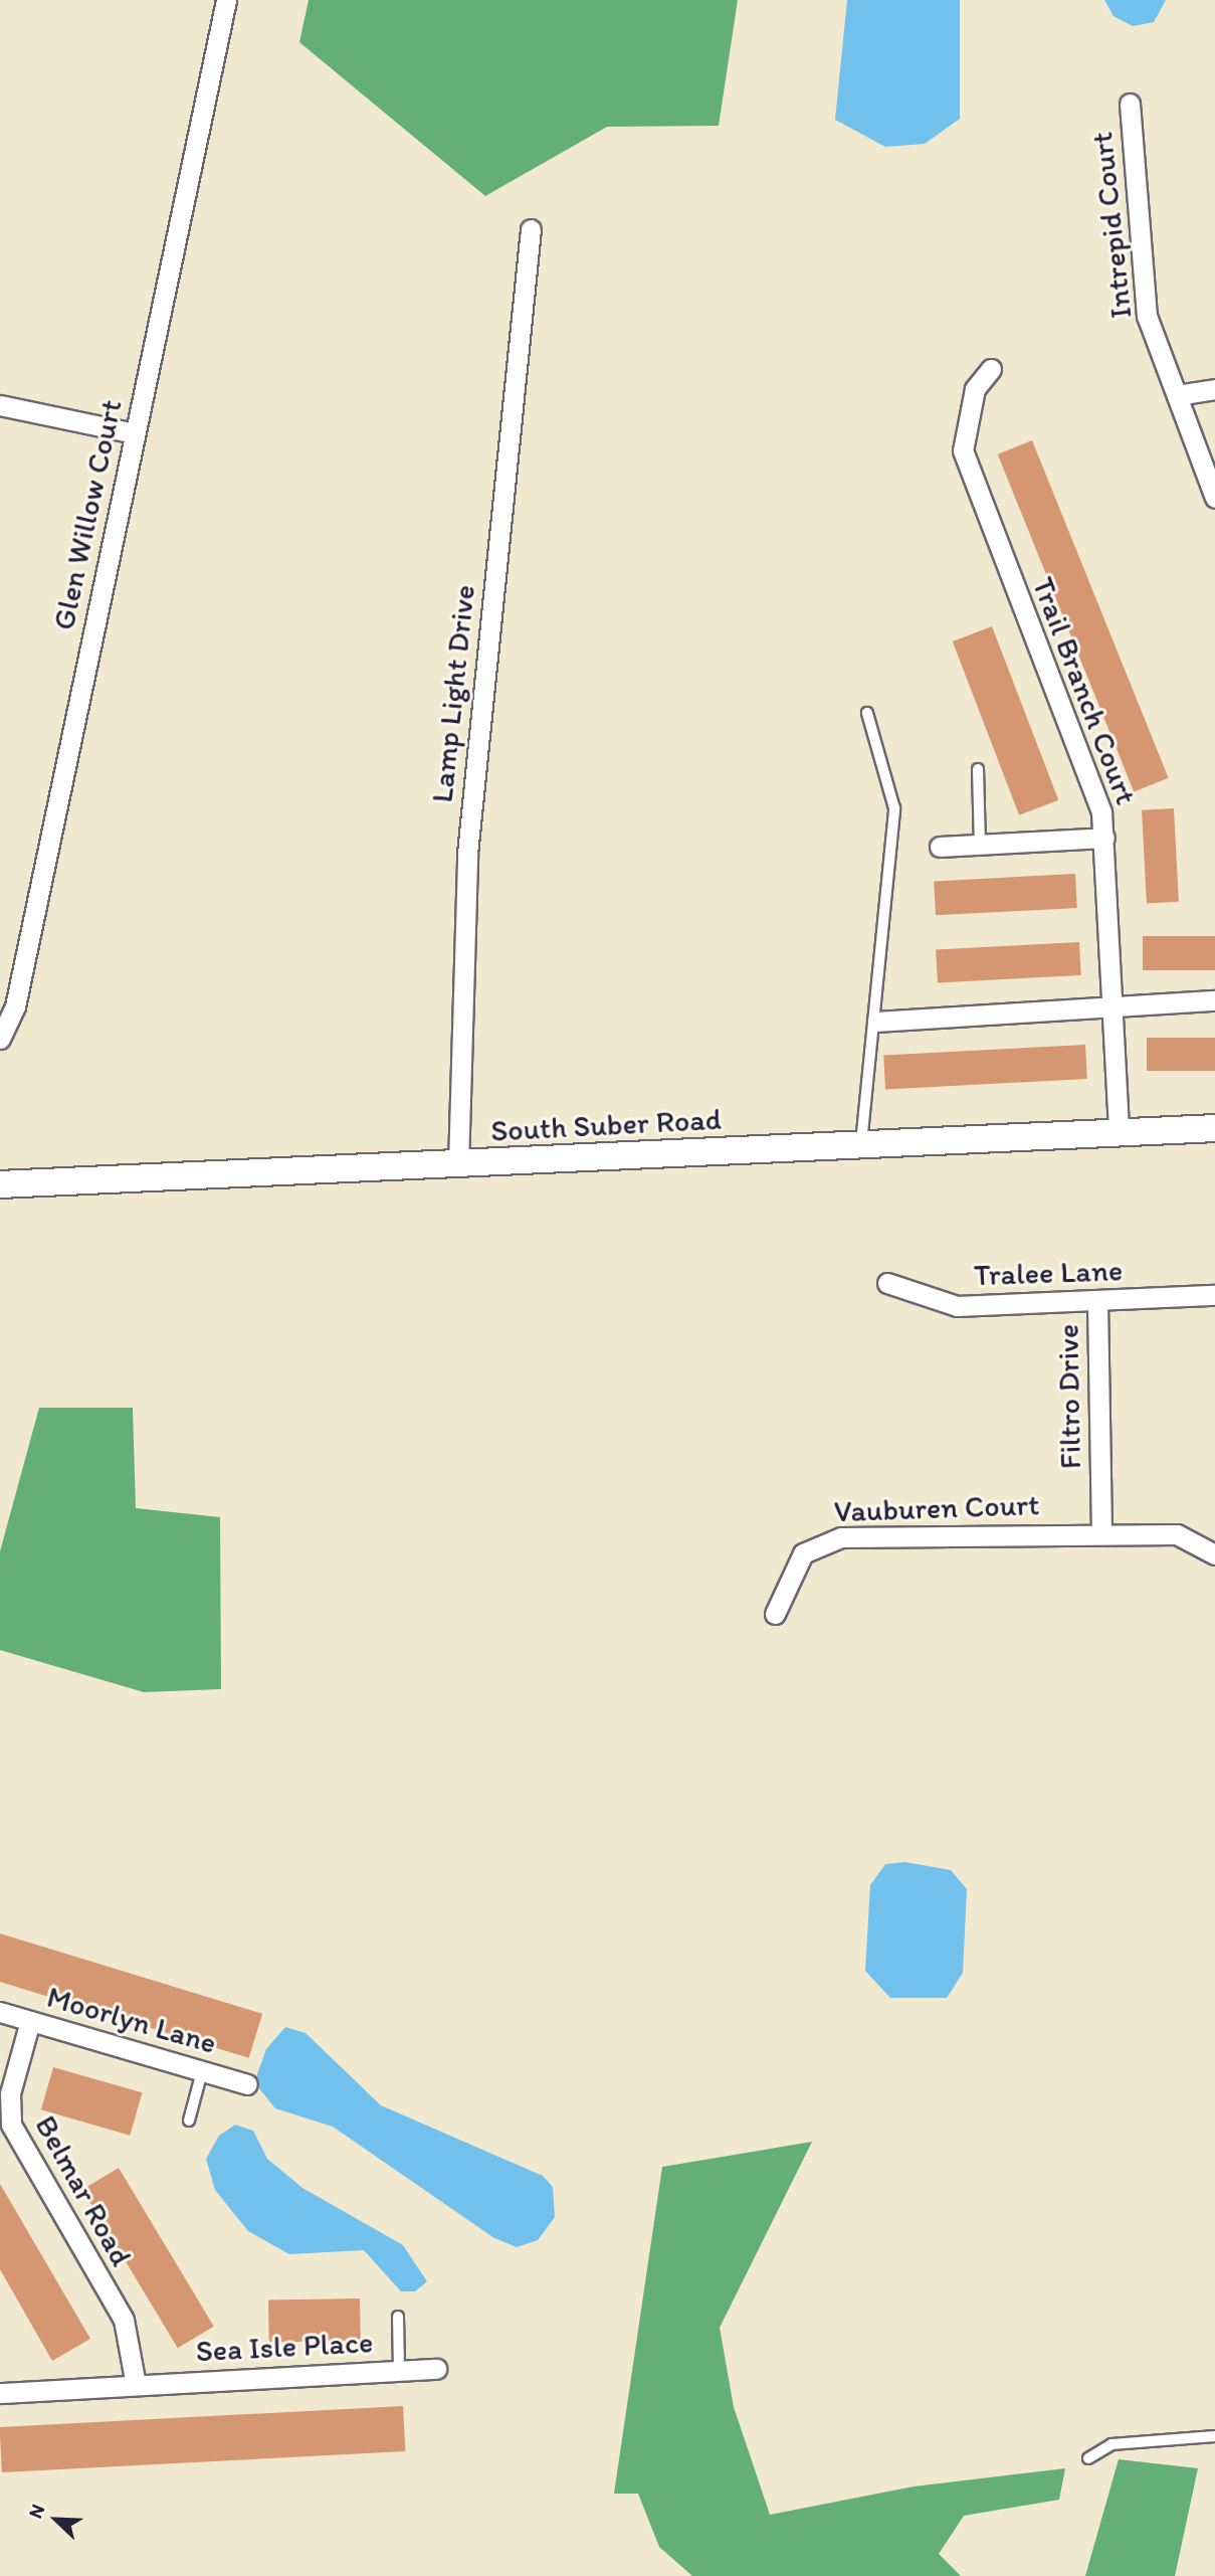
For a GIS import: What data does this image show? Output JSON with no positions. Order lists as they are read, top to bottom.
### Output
{
  "streets": {
    "street": [
      "Intrepid Court",
      "Glen Willow Court",
      "Trail Branch Court",
      "Lamp Light Drive",
      "South Suber Road",
      "Tralee Lane",
      "Filtro Drive",
      "Vauburen Court",
      "Moorlyn Lane",
      "Belmar Road",
      "Sea Isle Place"
    ]
  },
  "crossings": [
    ["Trail Branch Court", "South Suber Road"],
    ["Lamp Light Drive", "South Suber Road"],
    ["Tralee Lane", "Filtro Drive"],
    ["Filtro Drive", "Vauburen Court"],
    ["Moorlyn Lane", "Belmar Road"],
    ["Belmar Road", "Sea Isle Place"]
  ],
  "north": "top left"
}
